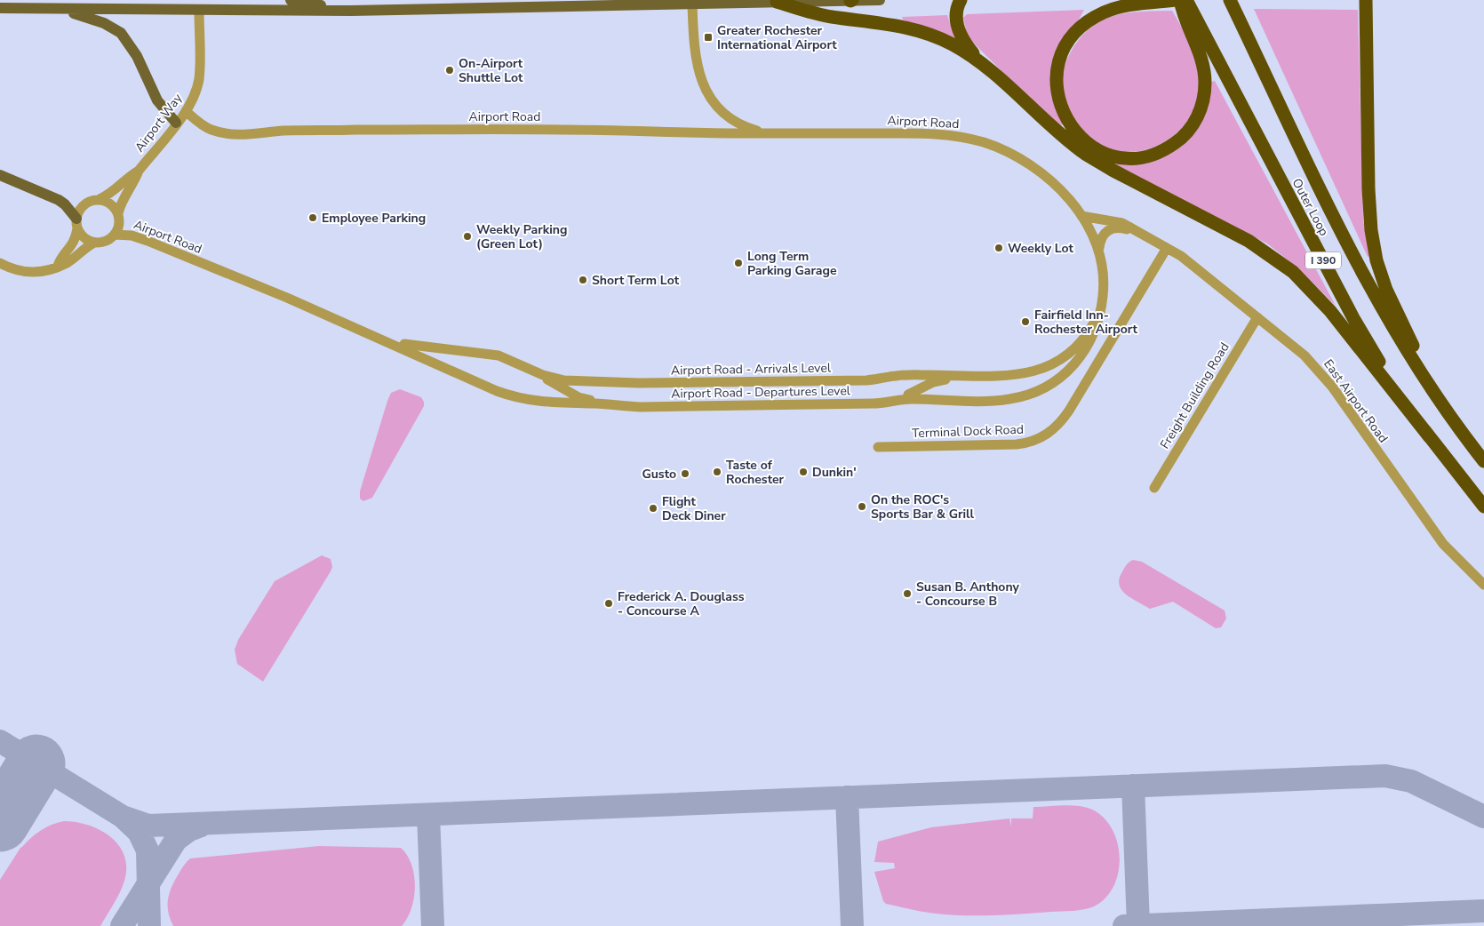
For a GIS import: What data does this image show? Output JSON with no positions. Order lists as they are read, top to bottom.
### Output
{
  "streets": {
    "highway": ["Outer Loop", "I 390"],
    "street": [
      "Airport Road",
      "Airport Way",
      "Airport Road - Arrivals Level",
      "Airport Road - Departures Level",
      "Freight Building Road",
      "East Airport Road",
      "Terminal Dock Road"
    ]
  },
  "crossings": [
    ["Airport Road", "Airport Way"],
    ["Airport Road", "Airport Road - Arrivals Level"],
    ["Airport Road", "Airport Road - Departures Level"],
    ["Airport Road", "East Airport Road"],
    ["Airport Road - Arrivals Level", "Airport Road - Departures Level"],
    ["Freight Building Road", "East Airport Road"],
    ["East Airport Road", "Terminal Dock Road"]
  ],
  "places": {
    "transit": ["Greater Rochester International Airport"],
    "other": [
      "On-Airport Shuttle Lot",
      "Employee Parking",
      "Weekly Parking (Green Lot)",
      "Weekly Lot",
      "Long Term Parking Garage",
      "Short Term Lot",
      "Fairfield Inn- Rochester Airport",
      "Taste of Rochester",
      "Dunkin'",
      "Gusto",
      "On the ROC's Sports Bar & Grill",
      "Flight Deck Diner",
      "Susan B. Anthony - Concourse B",
      "Frederick A. Douglass - Concourse A"
    ]
  }
}
